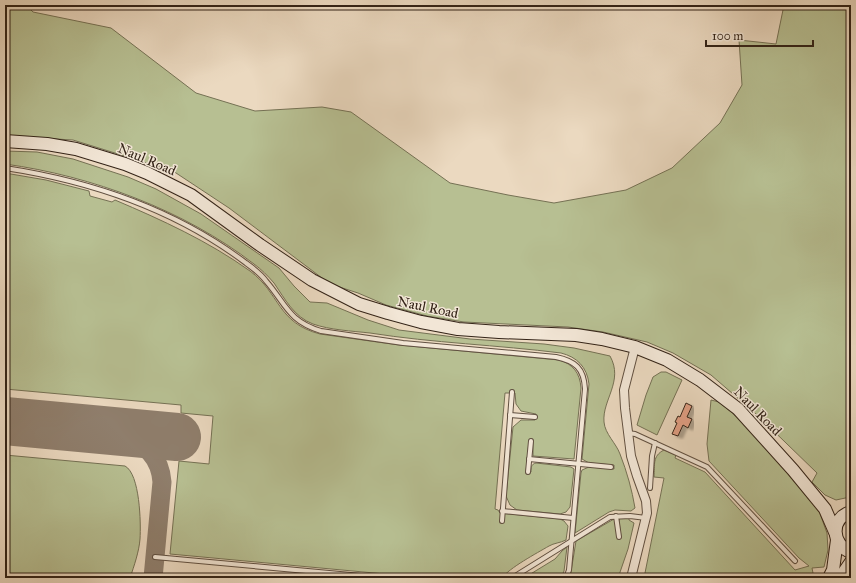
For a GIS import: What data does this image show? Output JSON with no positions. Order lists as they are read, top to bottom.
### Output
{
  "streets": {
    "street": ["Naul Road"]
  },
  "scale_bar": "100 m"
}
